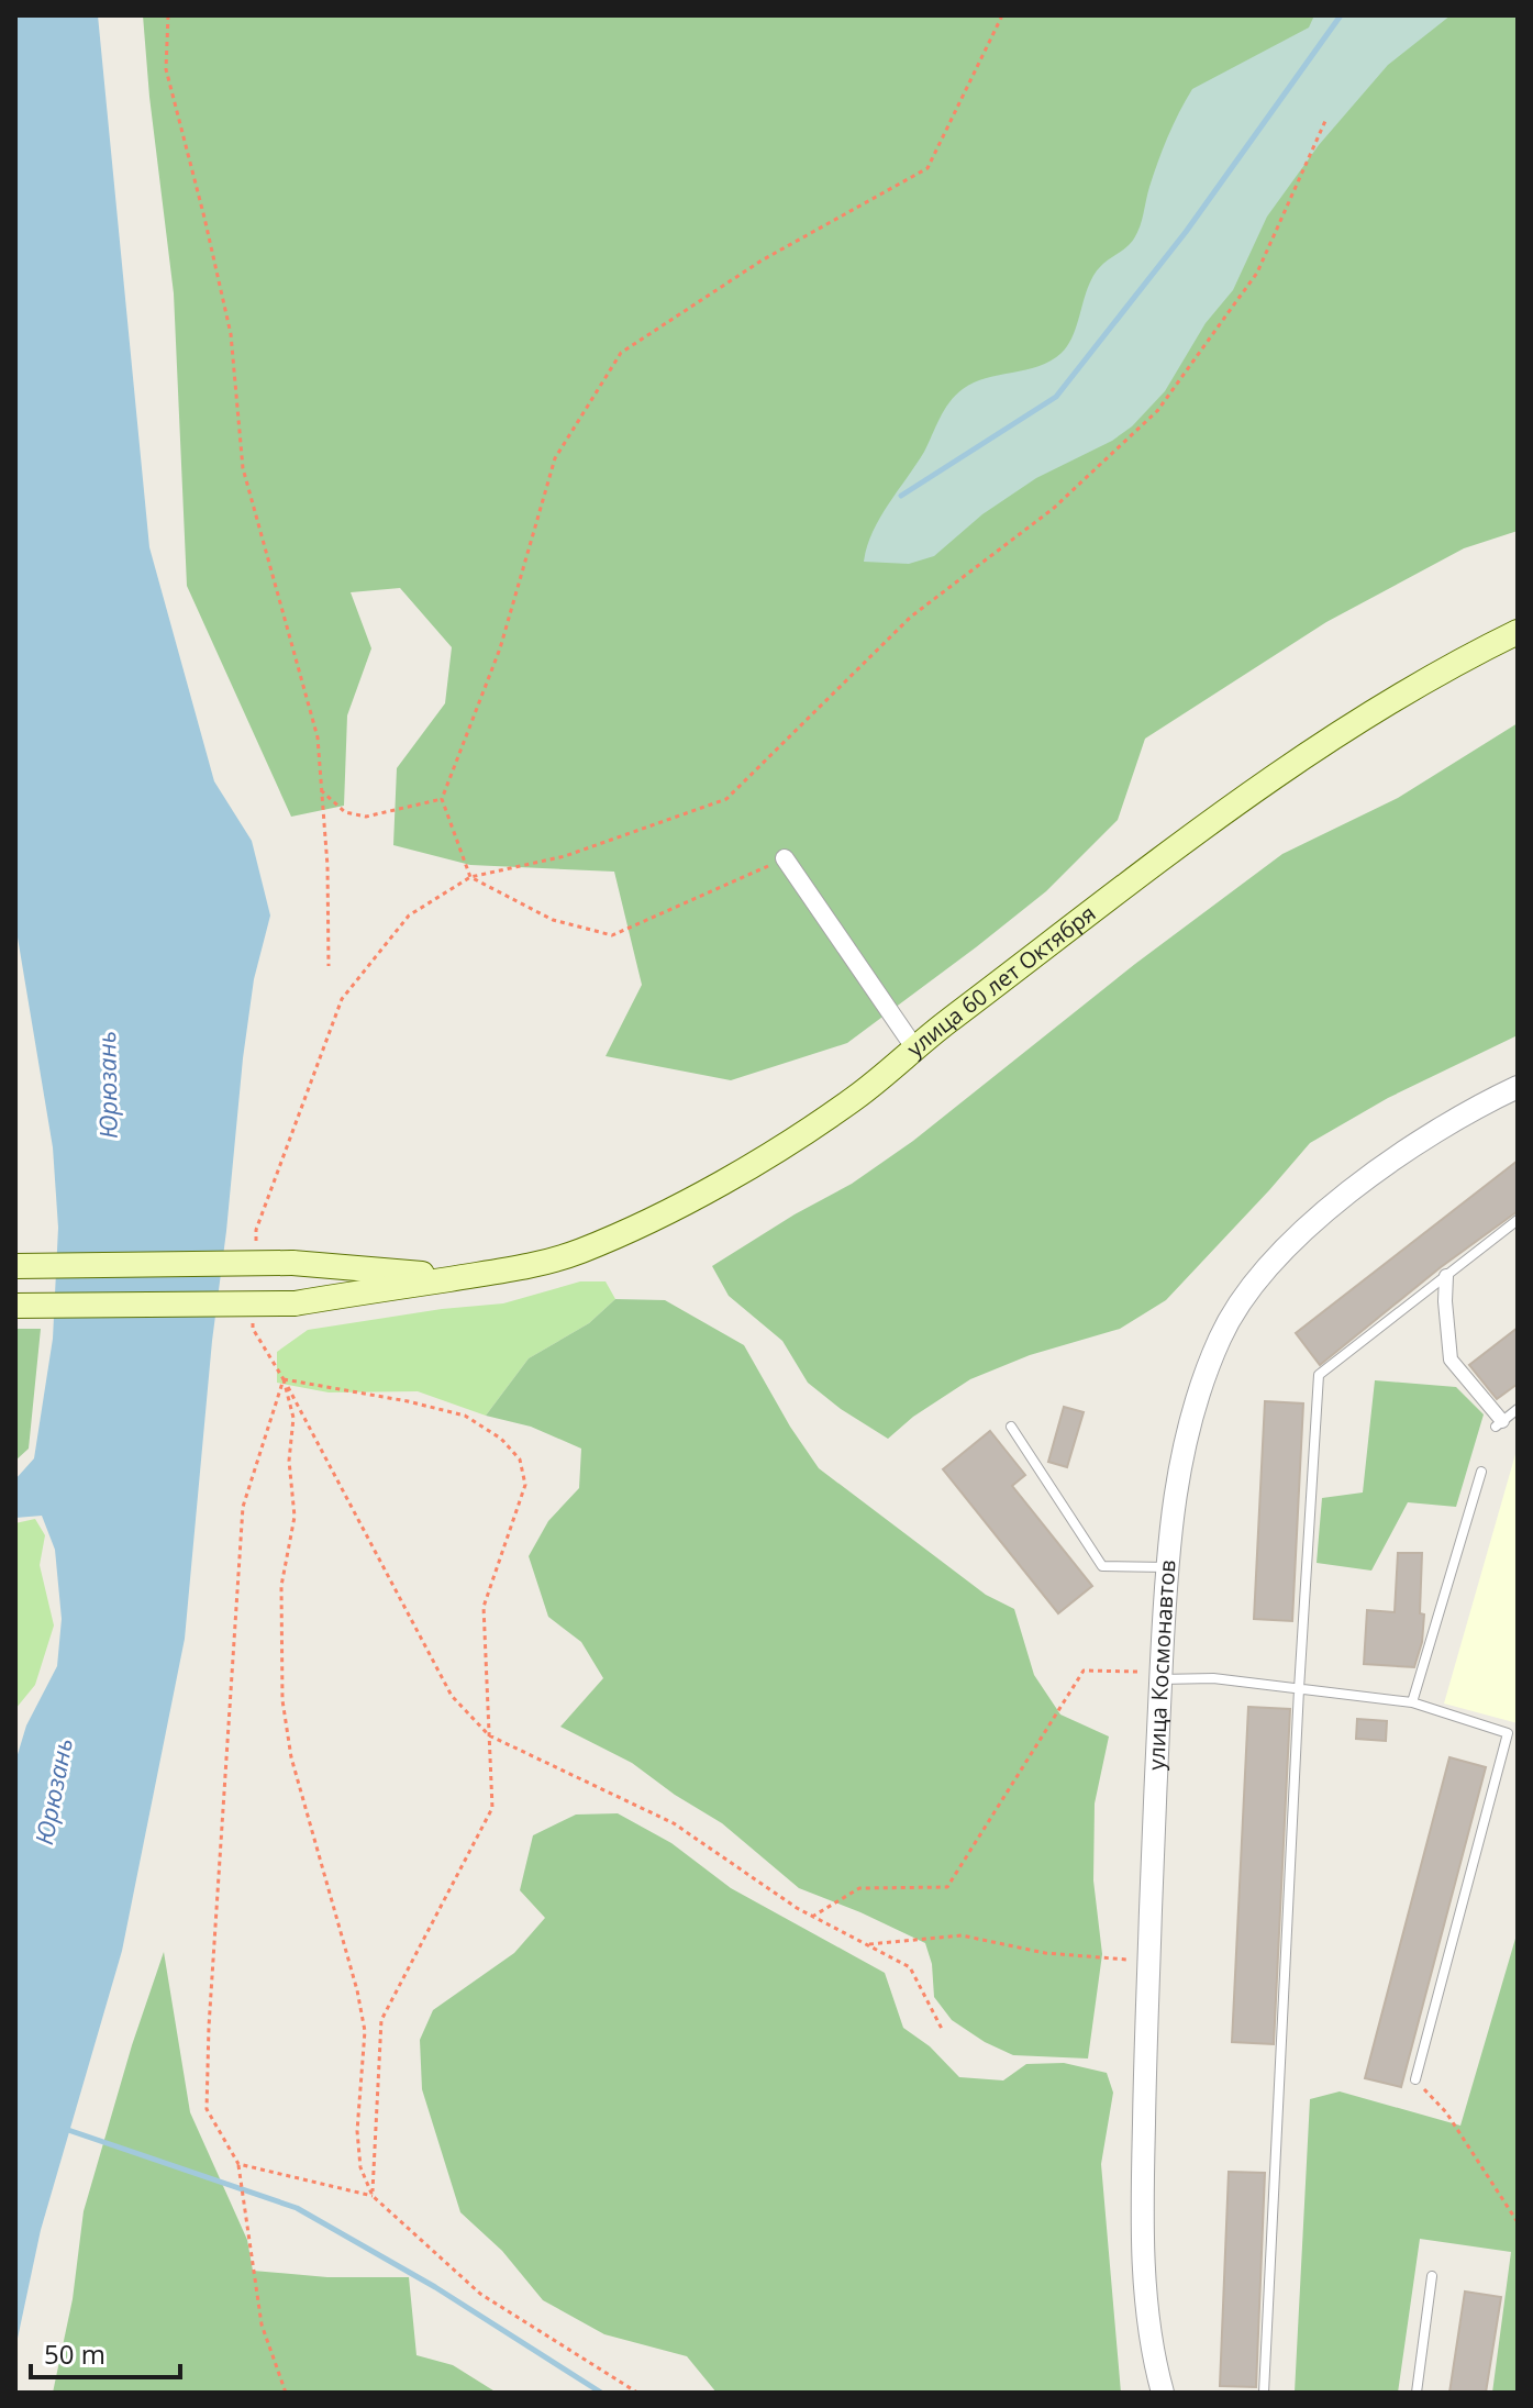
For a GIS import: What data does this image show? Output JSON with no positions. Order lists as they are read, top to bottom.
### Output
{
  "streets": {
    "main road": ["улица 60 лет Октября"],
    "street": ["улица Космонавтов"]
  },
  "water": ["Юрюзань"],
  "scale_bar": "50 m"
}
